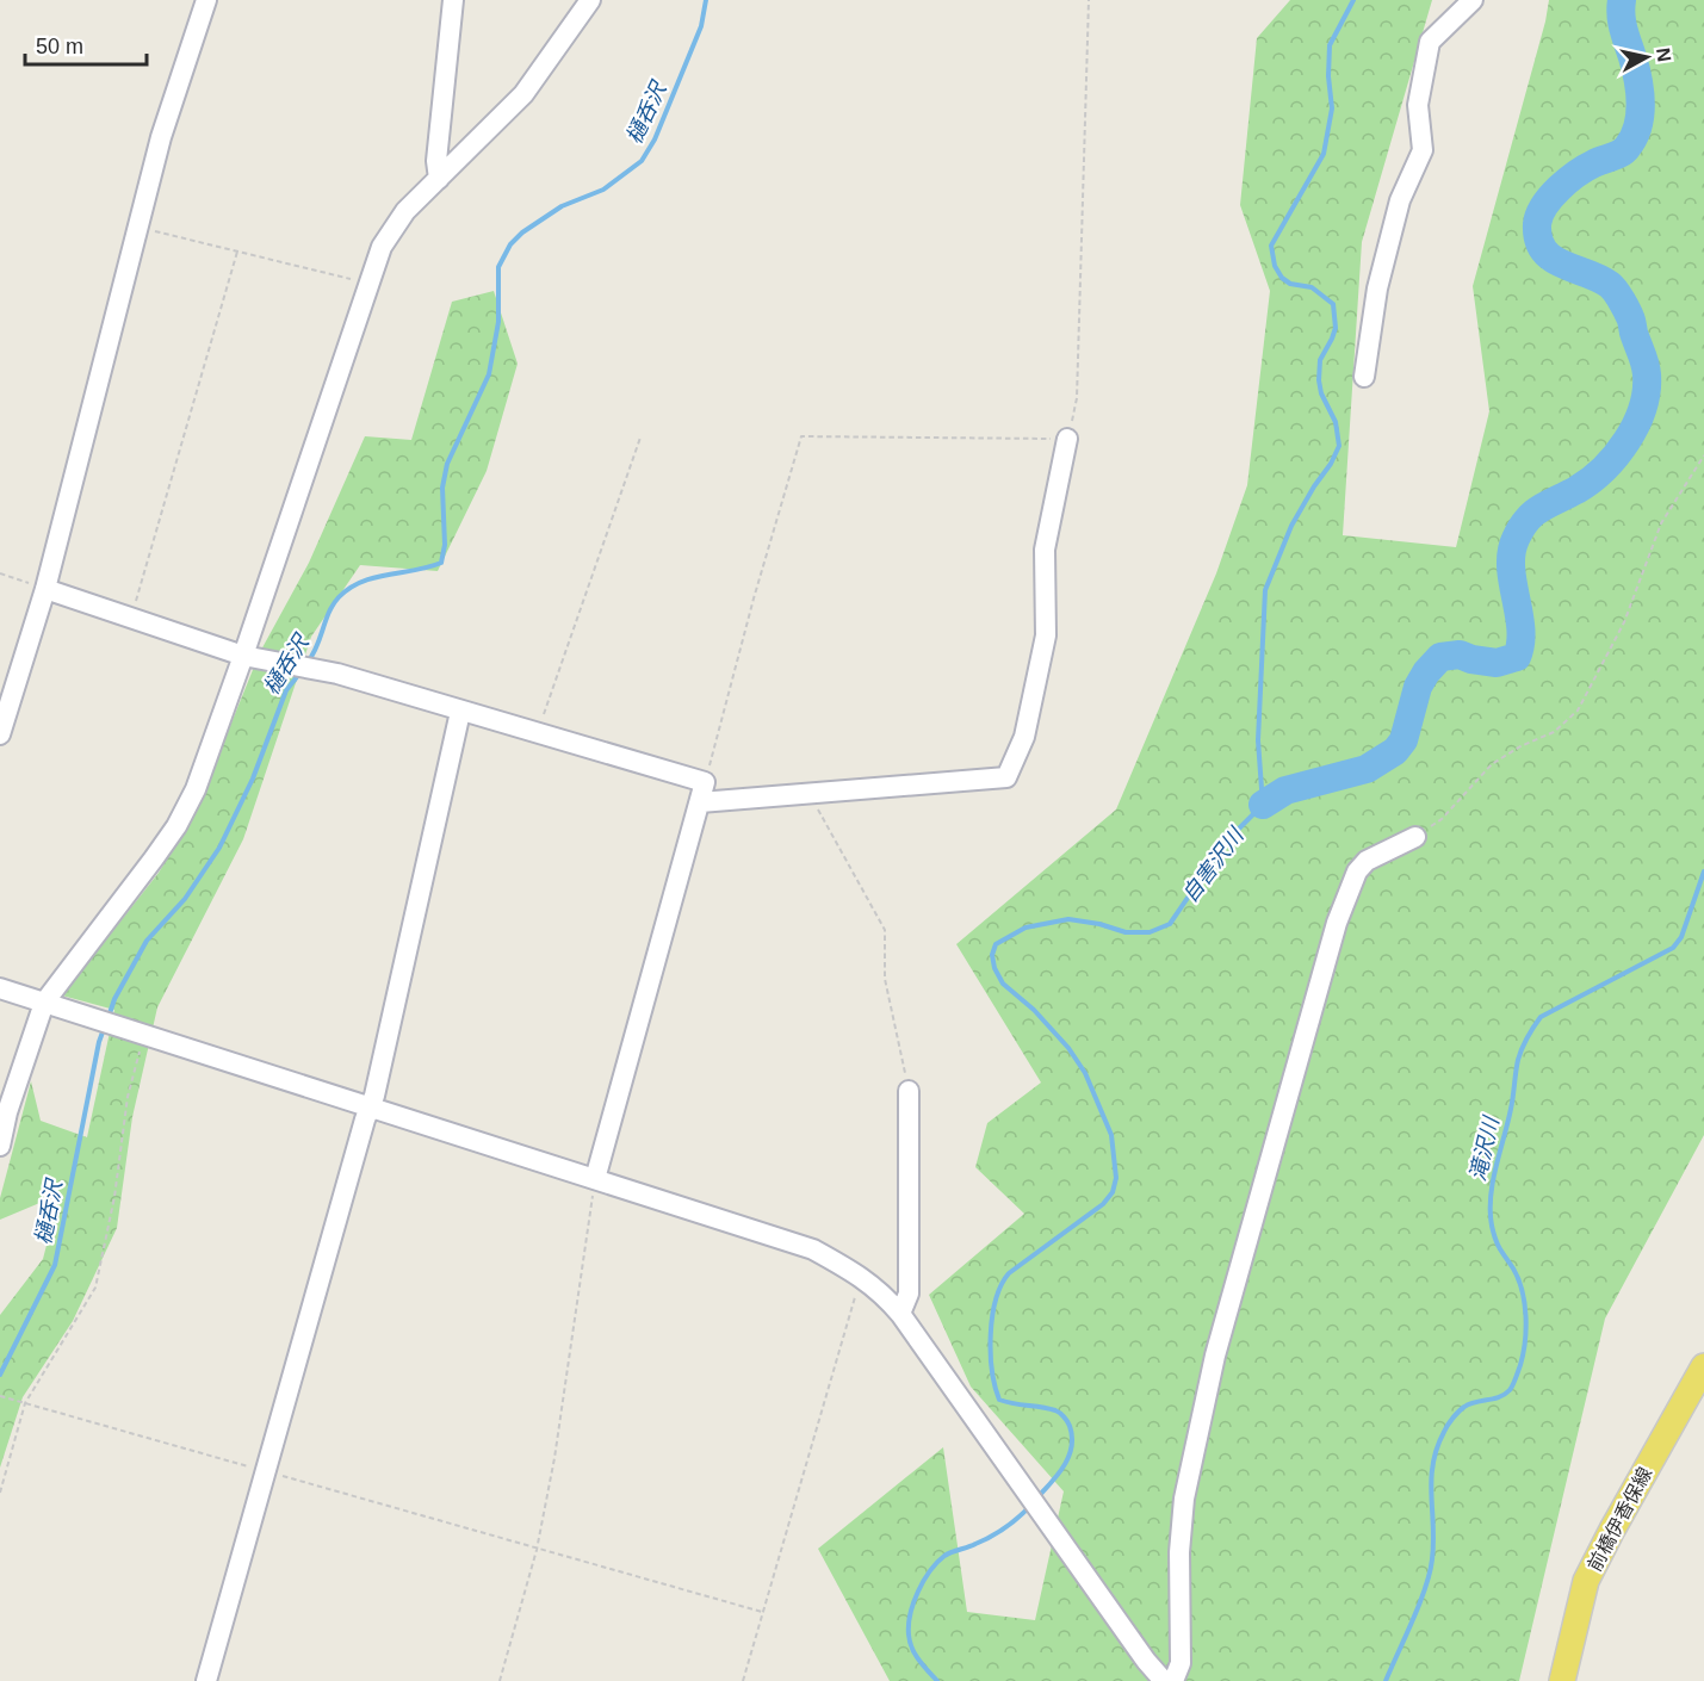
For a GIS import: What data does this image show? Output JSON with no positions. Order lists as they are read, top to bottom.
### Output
{
  "streets": {
    "main road": ["前橋伊香保線"]
  },
  "water": ["樋呑沢", "自害沢川", "滝沢川"],
  "scale_bar": "50 m",
  "north": "right"
}
